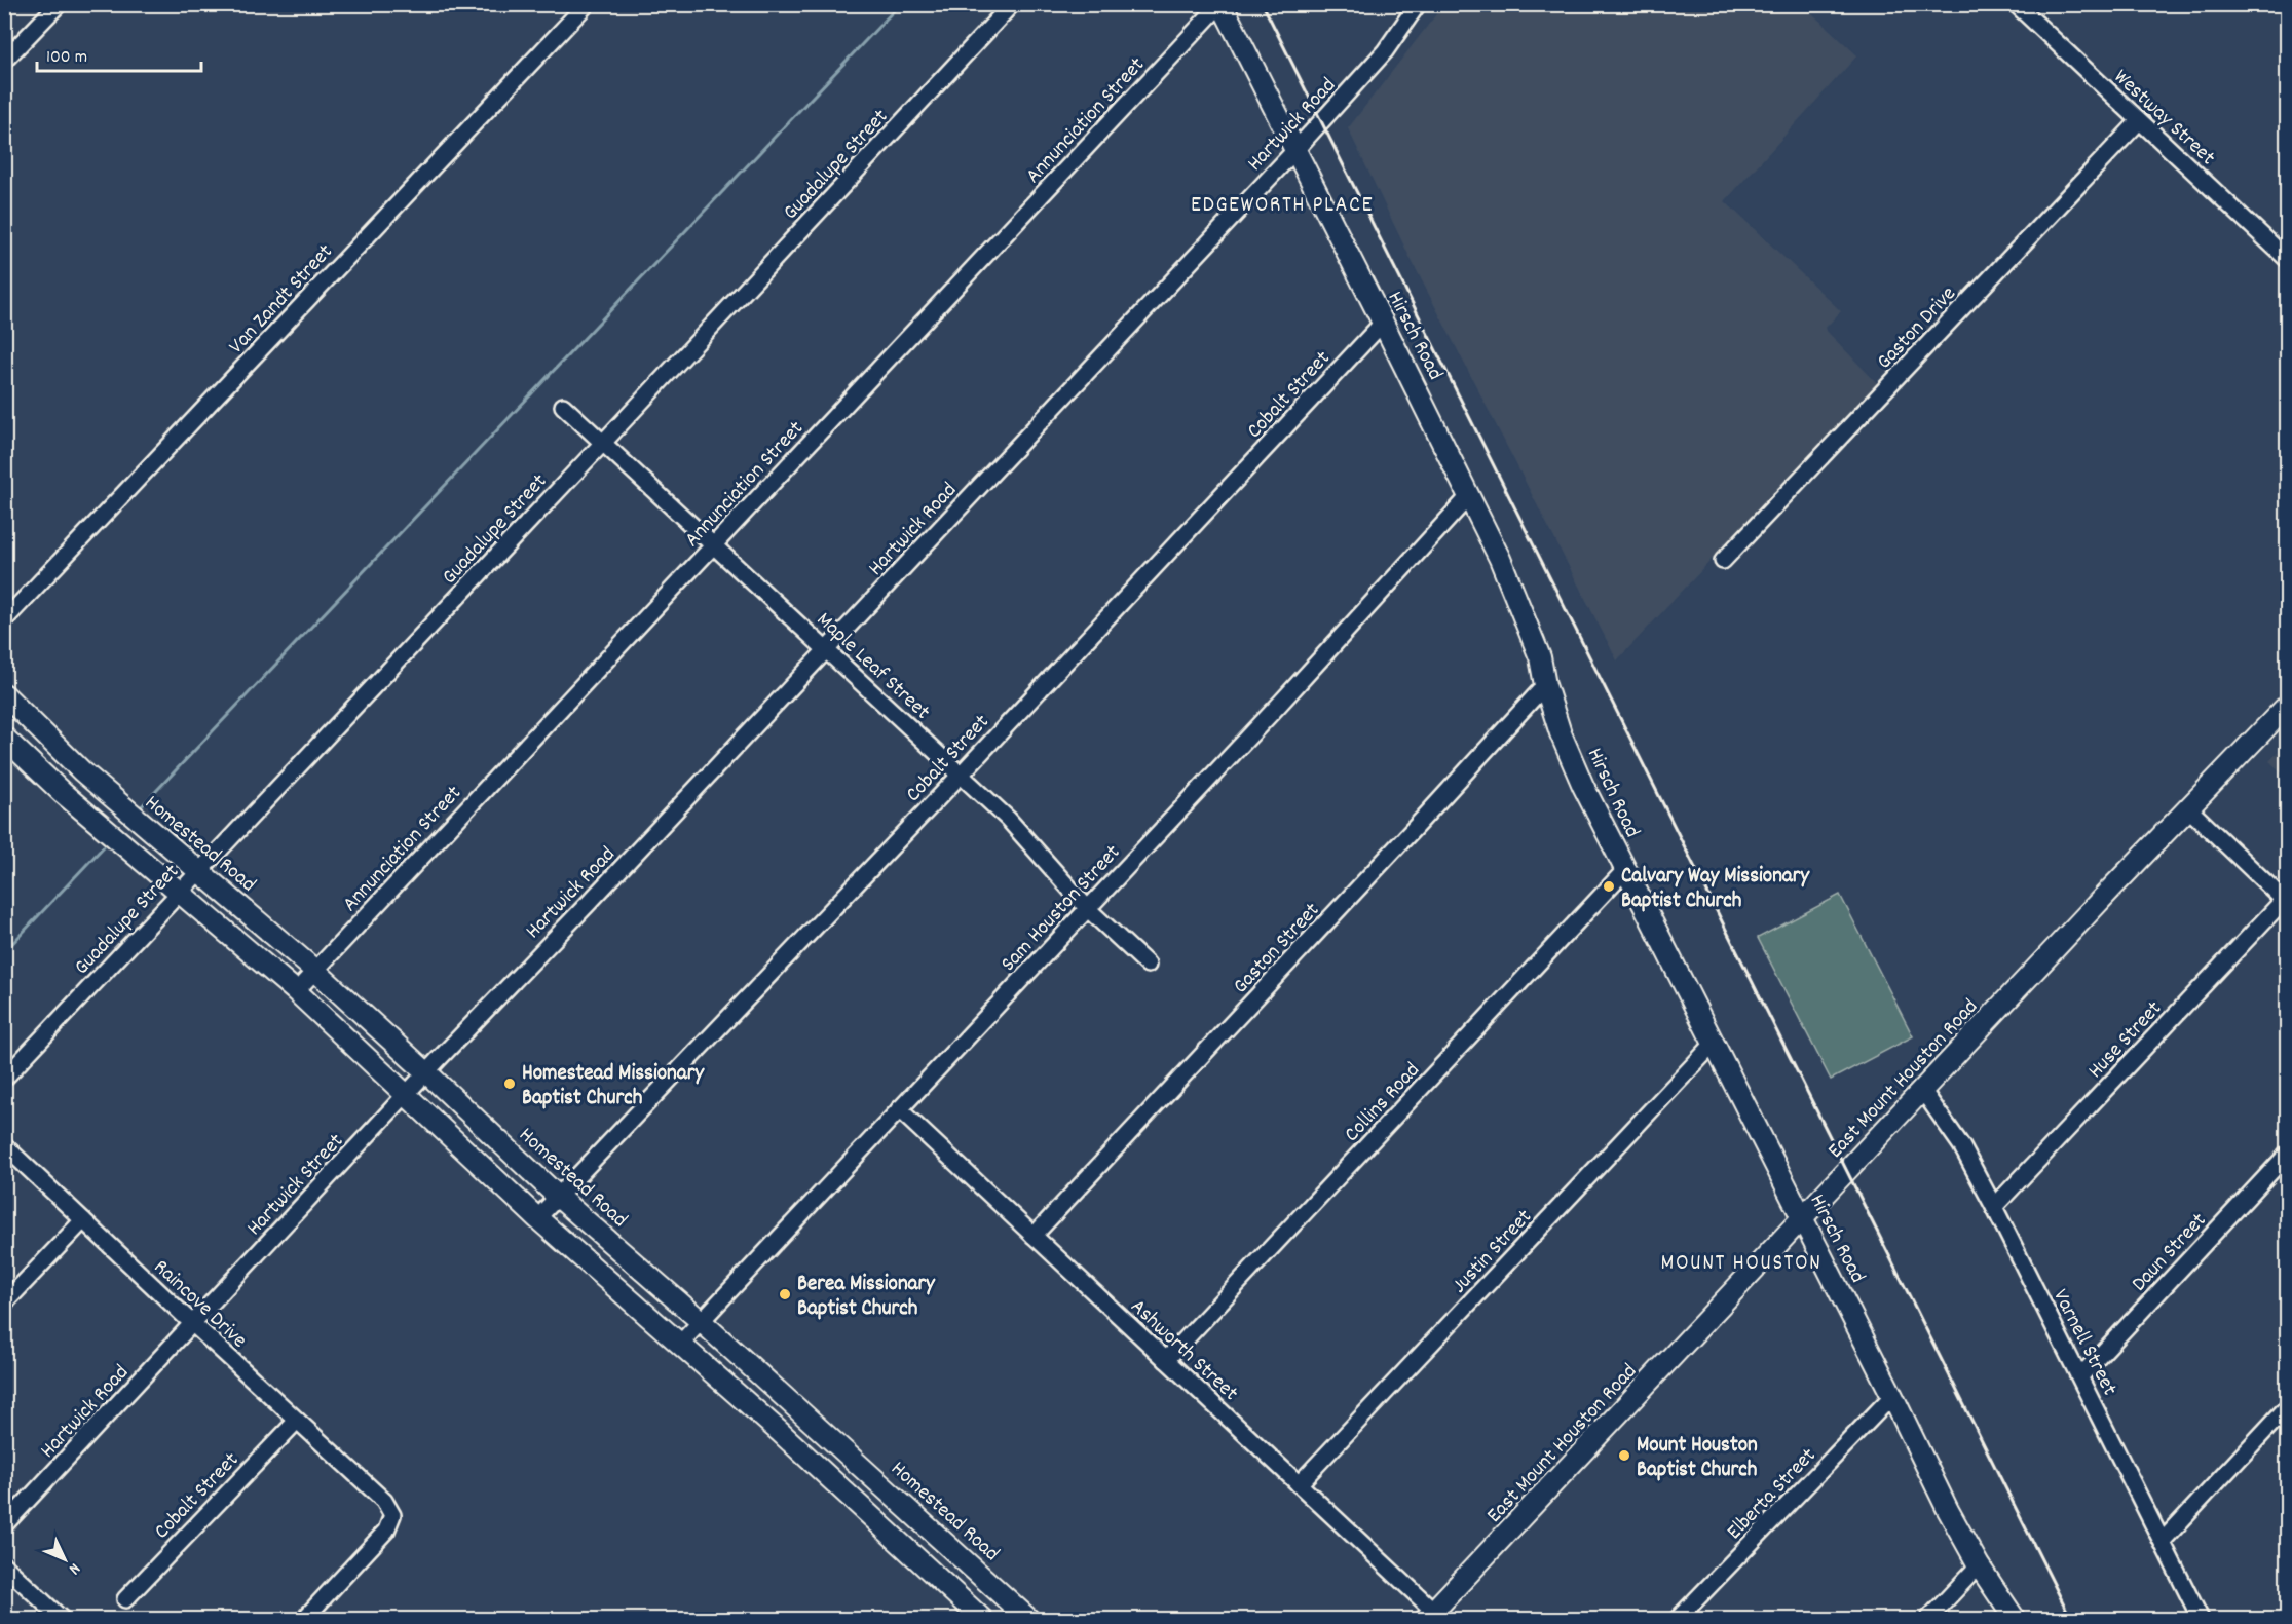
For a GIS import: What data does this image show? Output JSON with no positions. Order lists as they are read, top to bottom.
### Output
{
  "streets": {
    "main road": ["Hirsch Road", "Homestead Road", "East Mount Houston Road"],
    "street": [
      "Westway Street",
      "Annunciation Street",
      "Hartwick Road",
      "Guadalupe Street",
      "Van Zandt Street",
      "Gaston Drive",
      "Cobalt Street",
      "Maple Leaf Street",
      "Sam Houston Street",
      "Gaston Street",
      "Huse Street",
      "Collins Road",
      "Hartwick Street",
      "Justin Street",
      "Daun Street",
      "Raincove Drive",
      "Varnell Street",
      "Ashworth Street",
      "Elberta Street"
    ]
  },
  "crossings": [
    ["Westway Street", "Gaston Drive"],
    ["Annunciation Street", "Hirsch Road"],
    ["Annunciation Street", "Maple Leaf Street"],
    ["Annunciation Street", "Homestead Road"],
    ["Hartwick Road", "Hirsch Road"],
    ["Hartwick Road", "Maple Leaf Street"],
    ["Hartwick Road", "Homestead Road"],
    ["Hartwick Road", "Hartwick Street"],
    ["Hartwick Road", "Raincove Drive"],
    ["Guadalupe Street", "Maple Leaf Street"],
    ["Guadalupe Street", "Homestead Road"],
    ["Hirsch Road", "Cobalt Street"],
    ["Hirsch Road", "Sam Houston Street"],
    ["Hirsch Road", "Gaston Street"],
    ["Hirsch Road", "East Mount Houston Road"],
    ["Hirsch Road", "Collins Road"],
    ["Hirsch Road", "Justin Street"],
    ["Hirsch Road", "Elberta Street"],
    ["Cobalt Street", "Maple Leaf Street"],
    ["Cobalt Street", "Homestead Road"],
    ["Cobalt Street", "Raincove Drive"],
    ["Maple Leaf Street", "Sam Houston Street"],
    ["Homestead Road", "Sam Houston Street"],
    ["Homestead Road", "Hartwick Street"],
    ["Sam Houston Street", "Ashworth Street"],
    ["Gaston Street", "Ashworth Street"],
    ["Huse Street", "Varnell Street"],
    ["East Mount Houston Road", "Varnell Street"],
    ["East Mount Houston Road", "Ashworth Street"],
    ["Collins Road", "Ashworth Street"],
    ["Hartwick Street", "Raincove Drive"],
    ["Justin Street", "Ashworth Street"],
    ["Daun Street", "Varnell Street"]
  ],
  "districts": ["EDGEWORTH PLACE", "MOUNT HOUSTON"],
  "places": [
    "Calvary Way Missionary Baptist Church",
    "Homestead Missionary Baptist Church",
    "Berea Missionary Baptist Church",
    "Mount Houston Baptist Church"
  ],
  "scale_bar": "100 m",
  "north": "bottom right"
}
